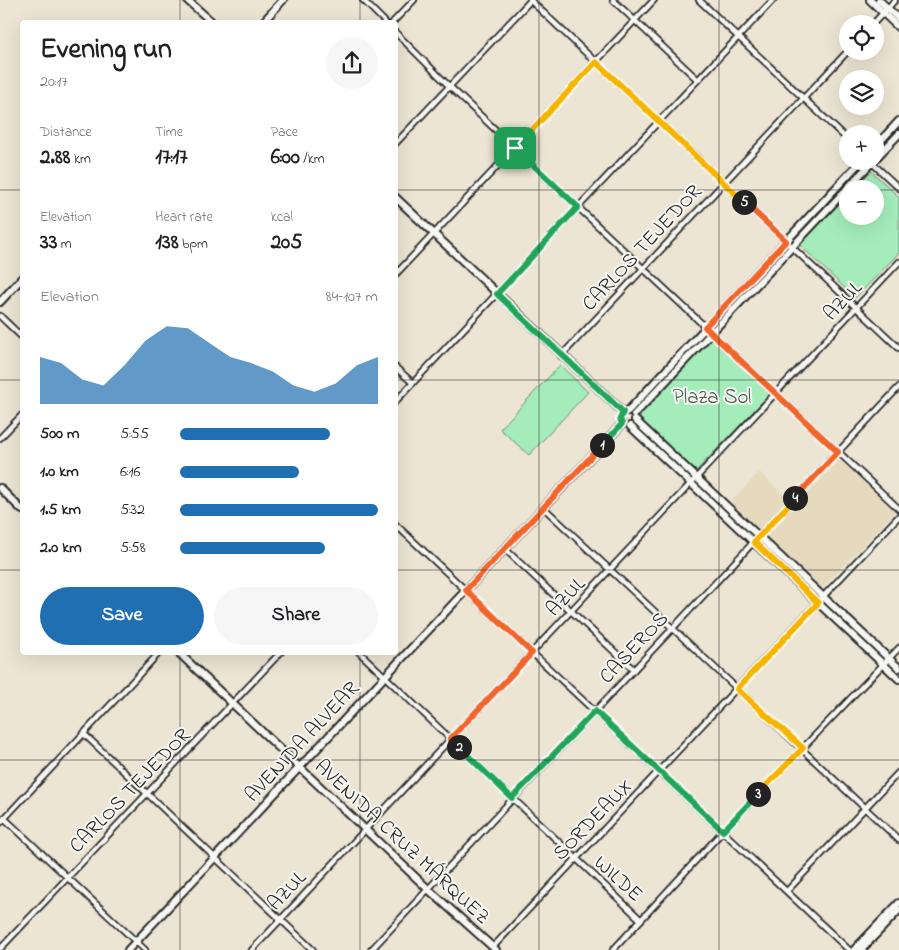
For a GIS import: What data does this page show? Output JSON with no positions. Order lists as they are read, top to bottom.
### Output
{
  "streets": {
    "street": [
      "CARLOS TEJEDOR",
      "AZUL",
      "CASEROS",
      "AVENIDA ALVEAR",
      "SORDEAUX",
      "AVENIDA CRUZ MÁRQUEZ",
      "WILDE"
    ]
  },
  "crossings": [
    ["CARLOS TEJEDOR", "AVENIDA CRUZ MÁRQUEZ"],
    ["AZUL", "AVENIDA CRUZ MÁRQUEZ"],
    ["AZUL", "WILDE"],
    ["CASEROS", "AVENIDA CRUZ MÁRQUEZ"],
    ["CASEROS", "WILDE"],
    ["AVENIDA ALVEAR", "AVENIDA CRUZ MÁRQUEZ"],
    ["AVENIDA ALVEAR", "WILDE"],
    ["SORDEAUX", "AVENIDA CRUZ MÁRQUEZ"],
    ["SORDEAUX", "WILDE"]
  ],
  "parks": ["Plaza Sol"],
  "page": {
    "map_buttons": ["+", "−"],
    "heading": ["Evening run", "20:17"],
    "stats": [
      ["Distance", "2.88 km"],
      ["Time", "17:17"],
      ["Pace", "6:00 /km"],
      ["Elevation", "33 m"],
      ["Heart rate", "138 bpm"],
      ["kcal", "205"]
    ],
    "pins": [
      "5",
      "1",
      "4",
      "2",
      "3"
    ],
    "chart": ["Elevation", "84–107 m"],
    "list": [
      {
        "name": "500 m",
        "note": "5:55"
      },
      {
        "name": "1.0 km",
        "note": "6:16"
      },
      {
        "name": "1.5 km",
        "note": "5:32"
      },
      {
        "name": "2.0 km",
        "note": "5:58"
      }
    ],
    "buttons": ["Save", "Share"]
  }
}
